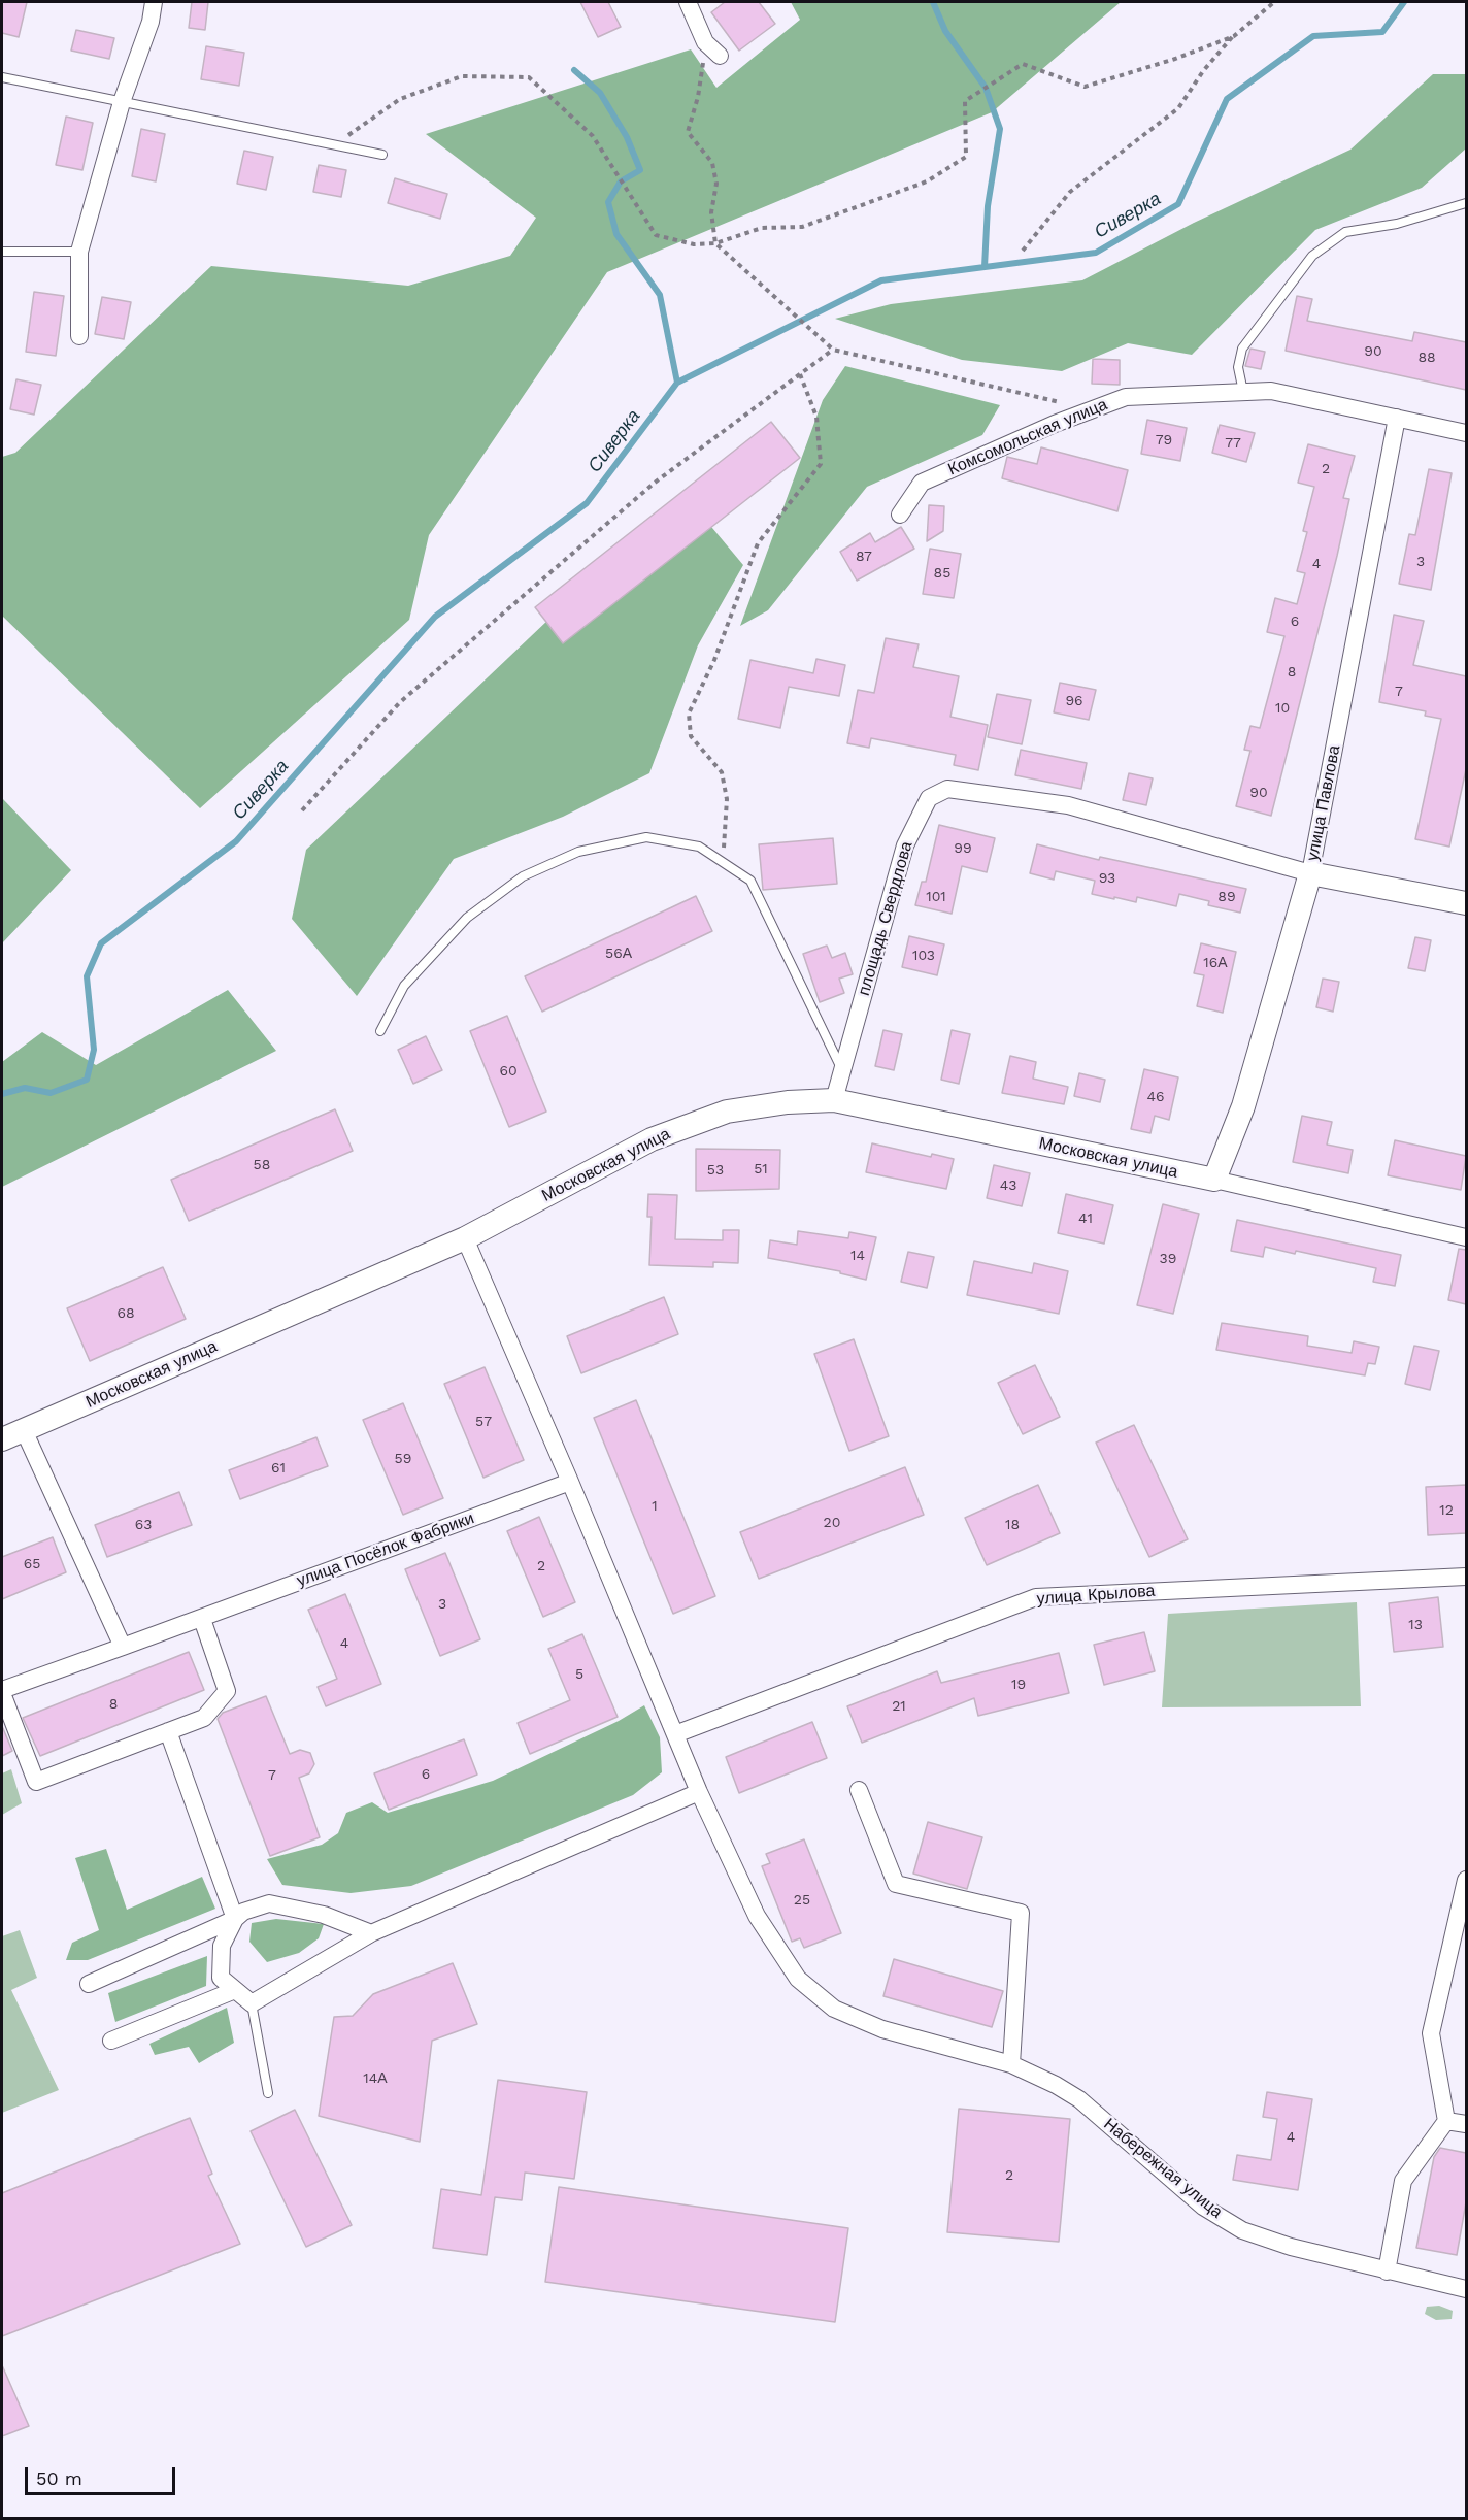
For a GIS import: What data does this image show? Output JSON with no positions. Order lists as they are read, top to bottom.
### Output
{
  "streets": {
    "main road": ["улица Павлова", "Московская улица"],
    "street": [
      "Комсомольская улица",
      "площадь Свердлова",
      "улица Посёлок Фабрики",
      "улица Крылова",
      "Набережная улица"
    ]
  },
  "crossings": [
    ["Комсомольская улица", "улица Павлова"],
    ["улица Павлова", "площадь Свердлова"],
    ["улица Павлова", "Московская улица"],
    ["площадь Свердлова", "Московская улица"]
  ],
  "water": ["Сиверка"],
  "house_numbers": [
    "90",
    "88",
    "79",
    "77",
    "2",
    "87",
    "3",
    "4",
    "85",
    "6",
    "8",
    "7",
    "96",
    "10",
    "90",
    "99",
    "93",
    "101",
    "89",
    "56А",
    "103",
    "16А",
    "60",
    "46",
    "58",
    "51",
    "53",
    "43",
    "41",
    "14",
    "39",
    "68",
    "57",
    "59",
    "61",
    "1",
    "12",
    "20",
    "63",
    "18",
    "65",
    "2",
    "3",
    "13",
    "4",
    "5",
    "19",
    "8",
    "21",
    "6",
    "7",
    "25",
    "14А",
    "4",
    "2"
  ],
  "scale_bar": "50 m"
}
